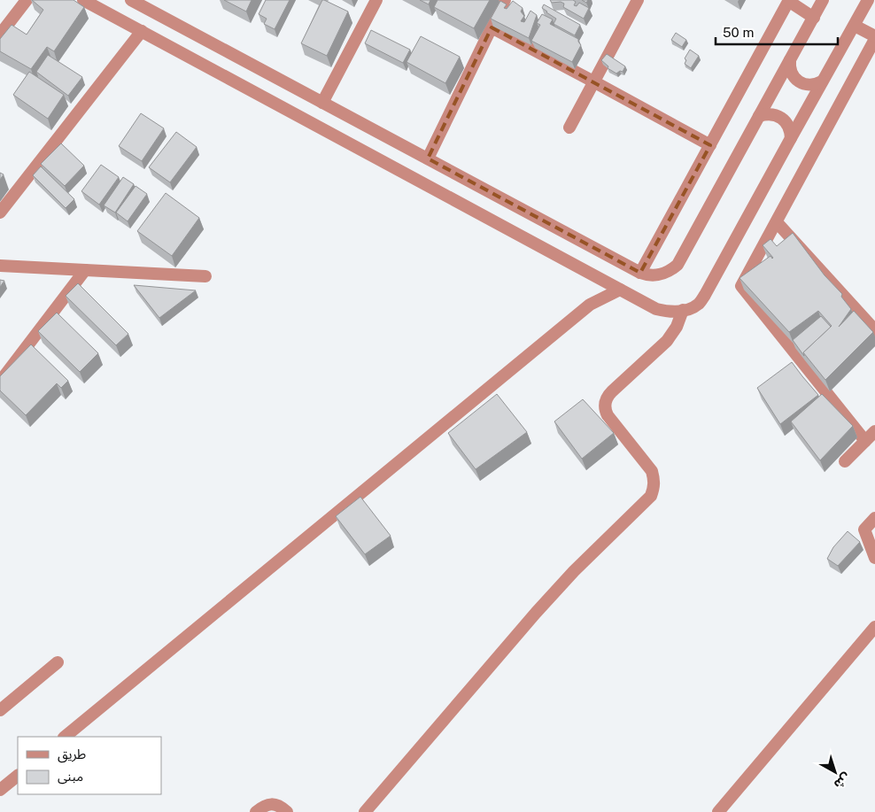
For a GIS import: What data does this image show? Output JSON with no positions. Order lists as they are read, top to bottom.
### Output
{
  "legend": ["طريق", "مبنى"],
  "scale_bar": "50 m",
  "north": "bottom right"
}
